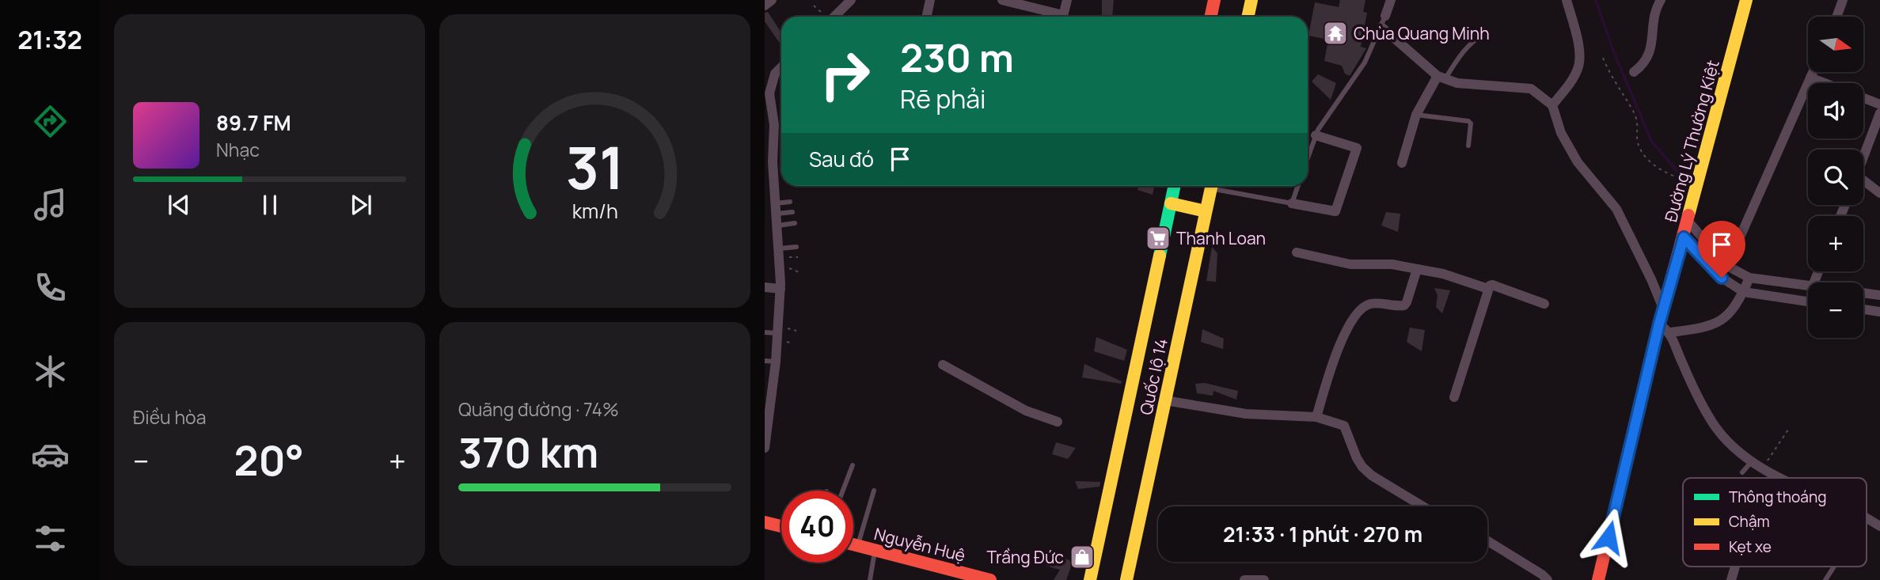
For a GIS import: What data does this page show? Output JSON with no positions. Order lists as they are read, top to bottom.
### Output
{
  "streets": {
    "main road": ["Đường Lý Thường Kiệt", "Quốc lộ 14", "Nguyễn Huệ"]
  },
  "places": {
    "temple": ["Chùa Quang Minh"],
    "supermarket": ["Thanh Loan"],
    "shop": ["Trầng Đức"]
  },
  "legend": ["Thông thoáng", "Chậm", "Kẹt xe"],
  "north": "right",
  "page": {
    "tabs": "21:32",
    "map_buttons": ["+", "−"],
    "turn": ["230 m", "Rẽ phải"],
    "song": ["89.7 FM", "Nhạc"],
    "then": "Sau đó",
    "tile": [
      "Điều hòa",
      ["Quãng đường · 74%", "370 km"]
    ],
    "heat": ["−", "20°", "+"],
    "limit": "40",
    "trip": "21:33 · 1 phút · 270 m",
    "gauge": ["31", "km/h"]
  }
}
